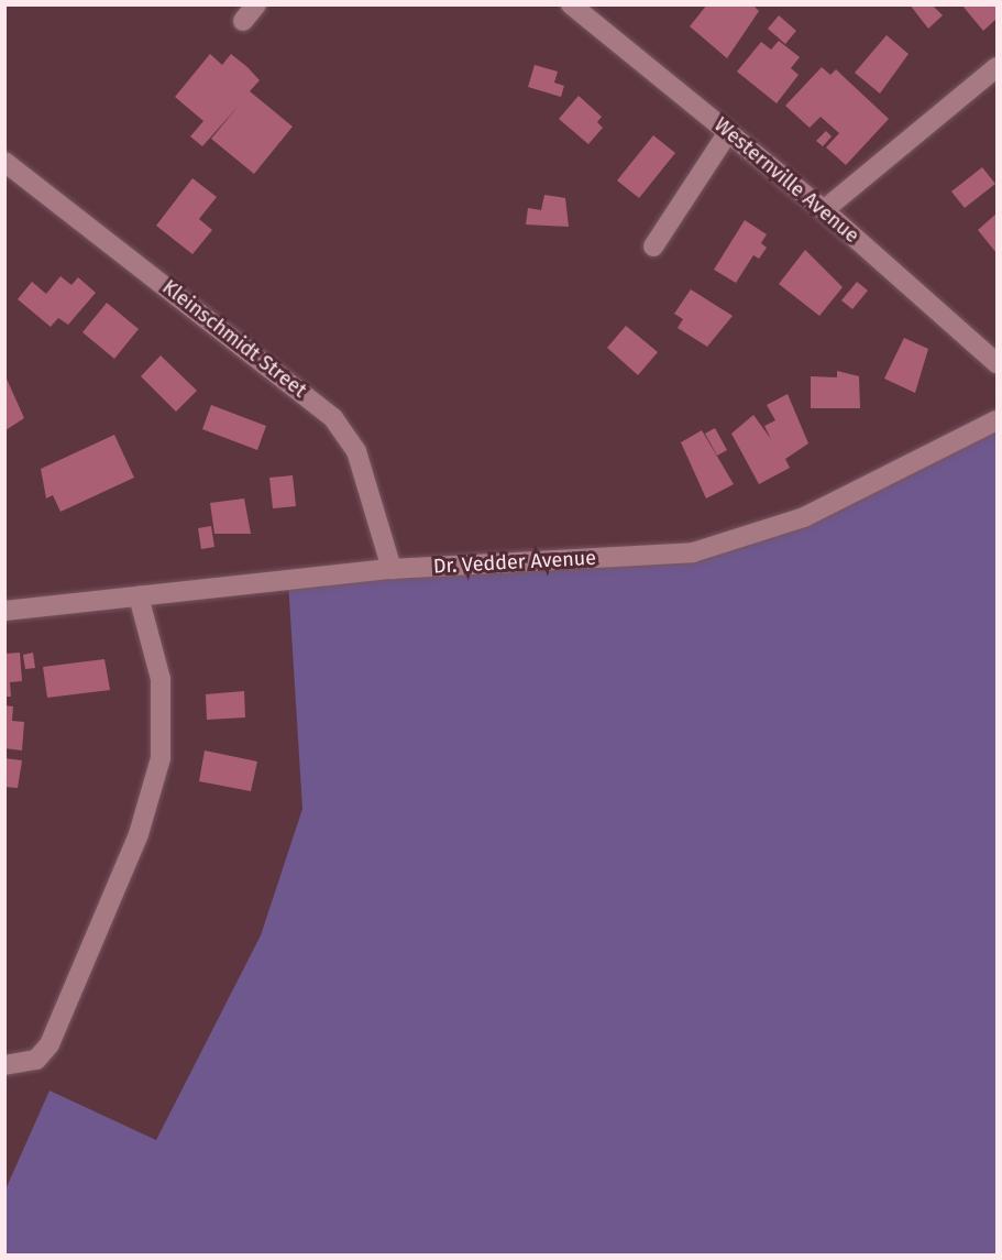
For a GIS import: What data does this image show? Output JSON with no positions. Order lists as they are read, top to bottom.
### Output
{
  "streets": {
    "street": ["Westernville Avenue", "Kleinschmidt Street", "Dr. Vedder Avenue"]
  },
  "crossings": [
    ["Kleinschmidt Street", "Dr. Vedder Avenue"]
  ]
}
